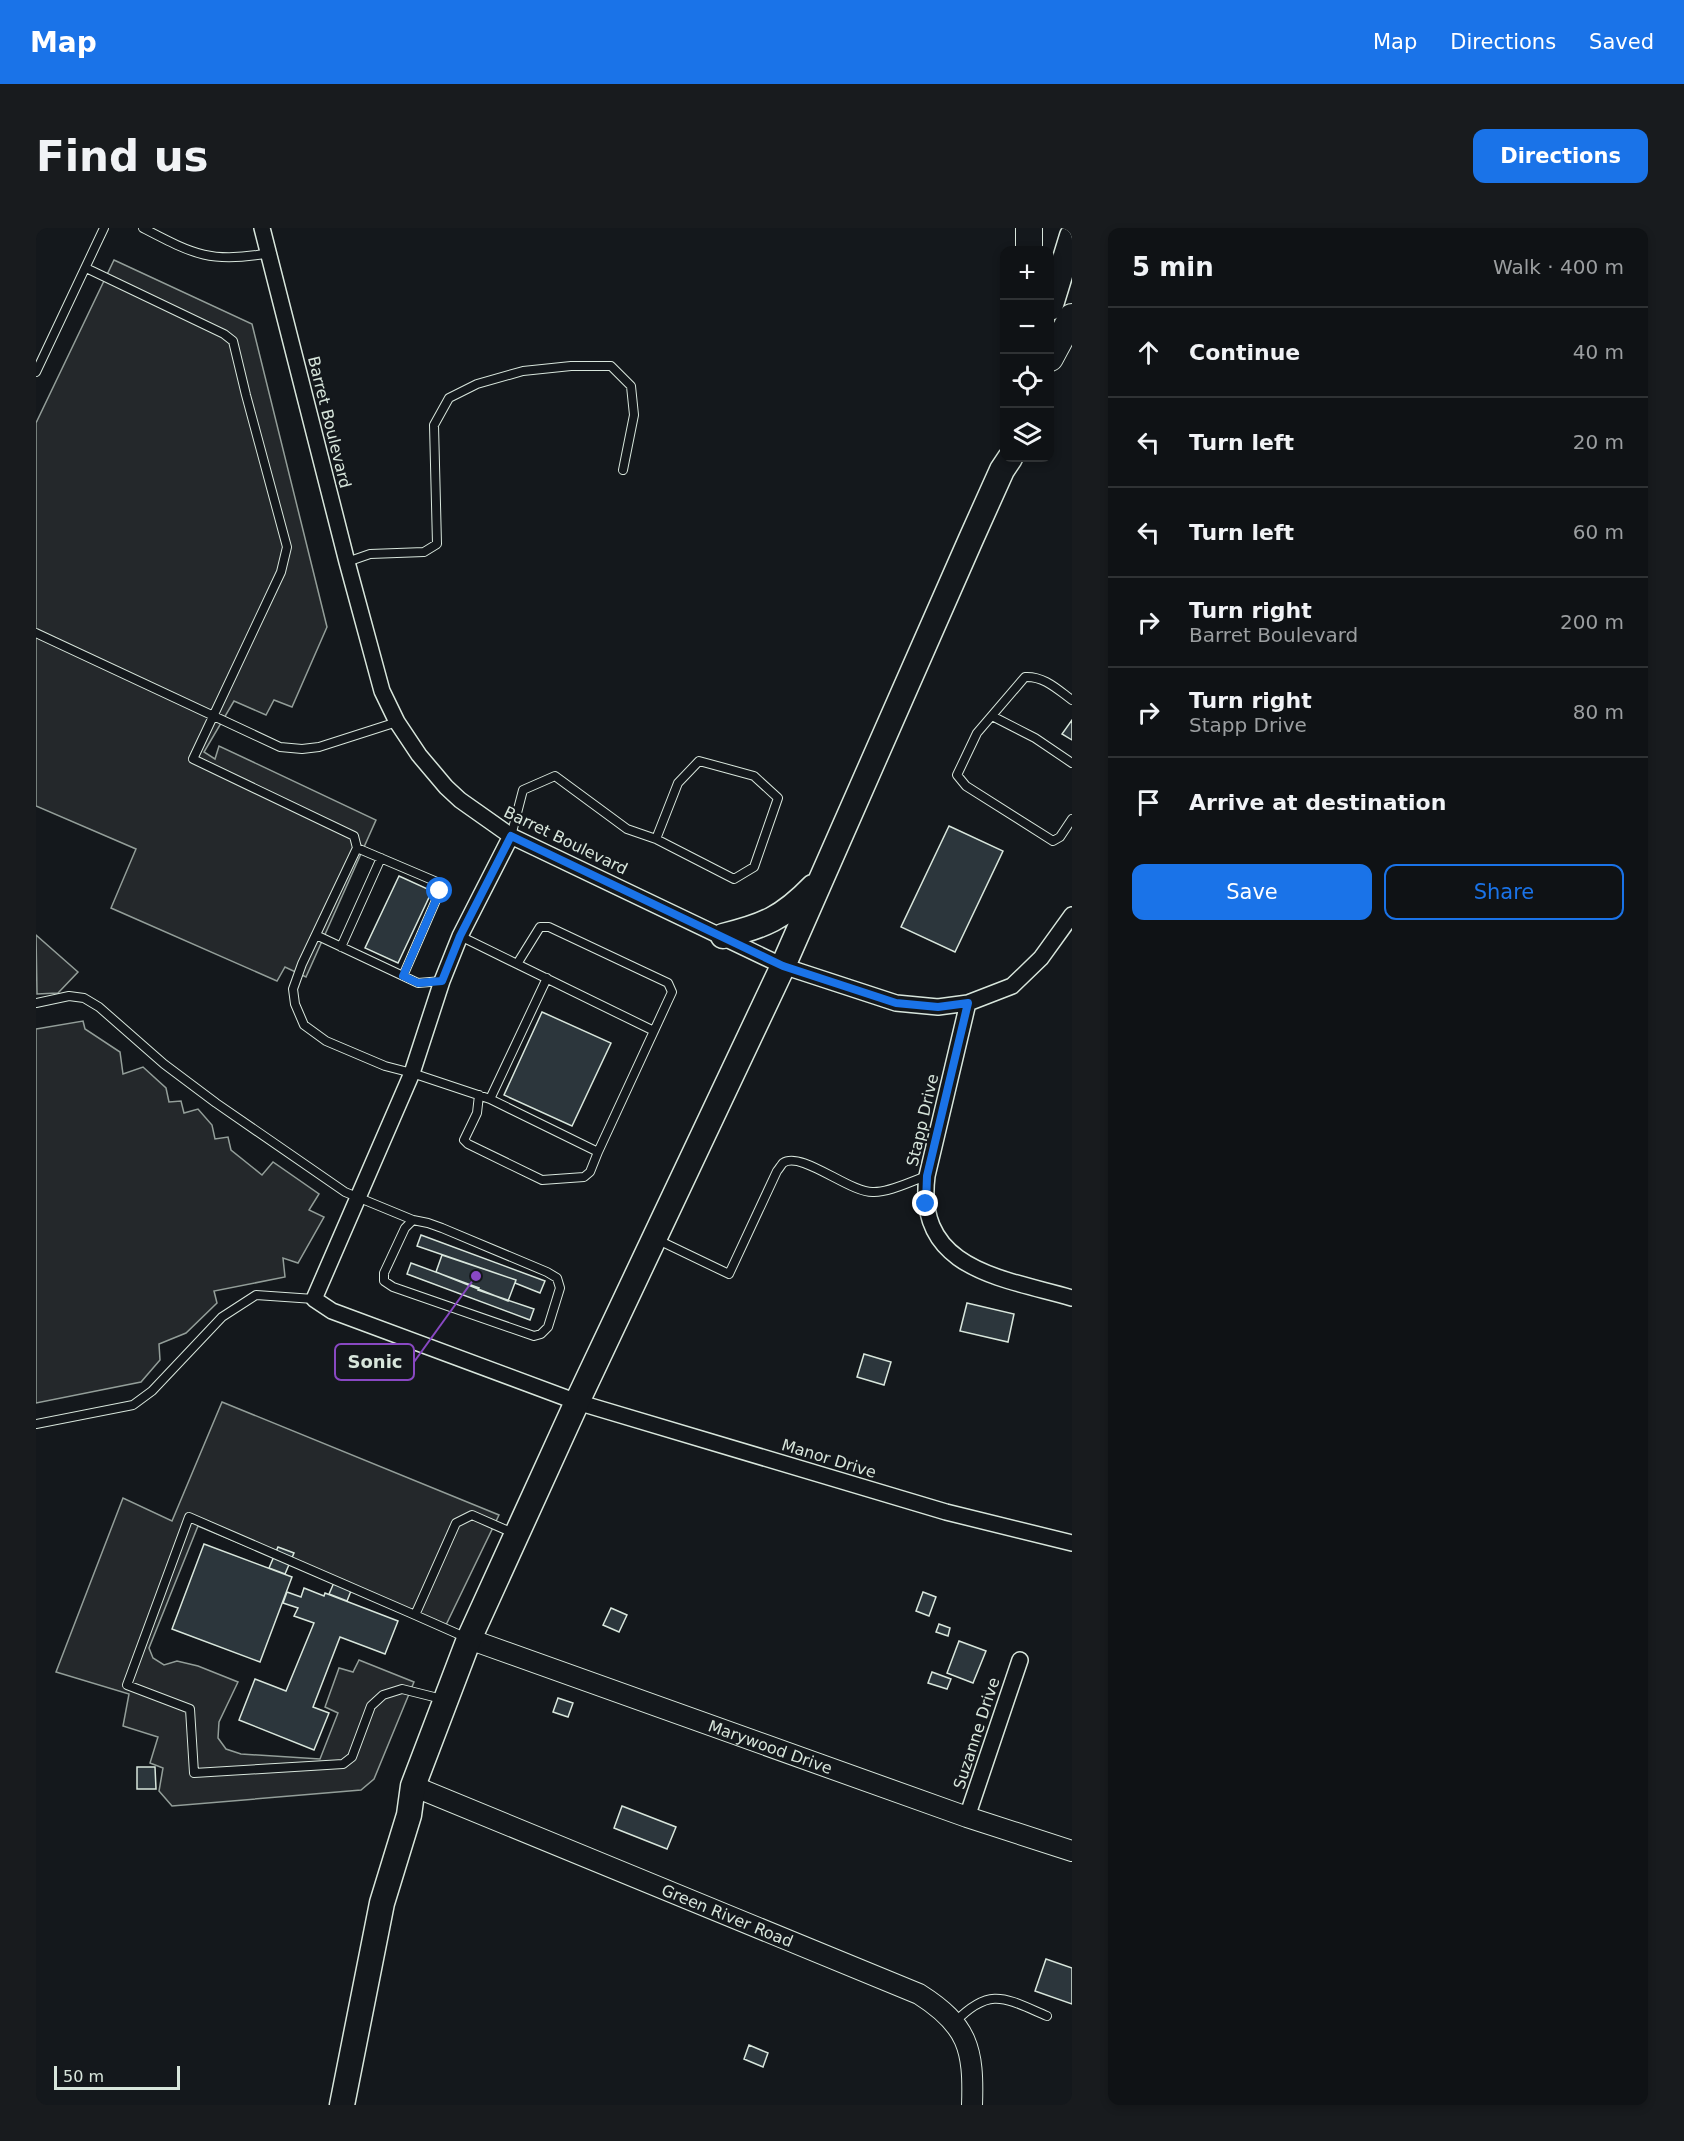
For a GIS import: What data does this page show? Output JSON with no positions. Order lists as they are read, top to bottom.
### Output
{
  "streets": {
    "street": [
      "Barret Boulevard",
      "Stapp Drive",
      "Manor Drive",
      "Suzanne Drive",
      "Marywood Drive",
      "Green River Road"
    ]
  },
  "crossings": [
    ["Barret Boulevard", "Stapp Drive"],
    ["Suzanne Drive", "Marywood Drive"]
  ],
  "places": ["Sonic"],
  "scale_bar": "50 m",
  "page": {
    "header": "Map",
    "nav": ["Map", "Directions", "Saved"],
    "buttons": [
      "Directions",
      ["Save", "Share"]
    ],
    "title": "Find us",
    "heading": ["5 min", "Walk · 400 m"],
    "map_buttons": ["+", "−"],
    "list": [
      ["Continue", "40 m"],
      ["Turn left", "20 m"],
      ["Turn left", "60 m"],
      ["Turn right", "Barret Boulevard", "200 m"],
      ["Turn right", "Stapp Drive", "80 m"],
      "Arrive at destination"
    ],
    "scale": "50 m"
  }
}
